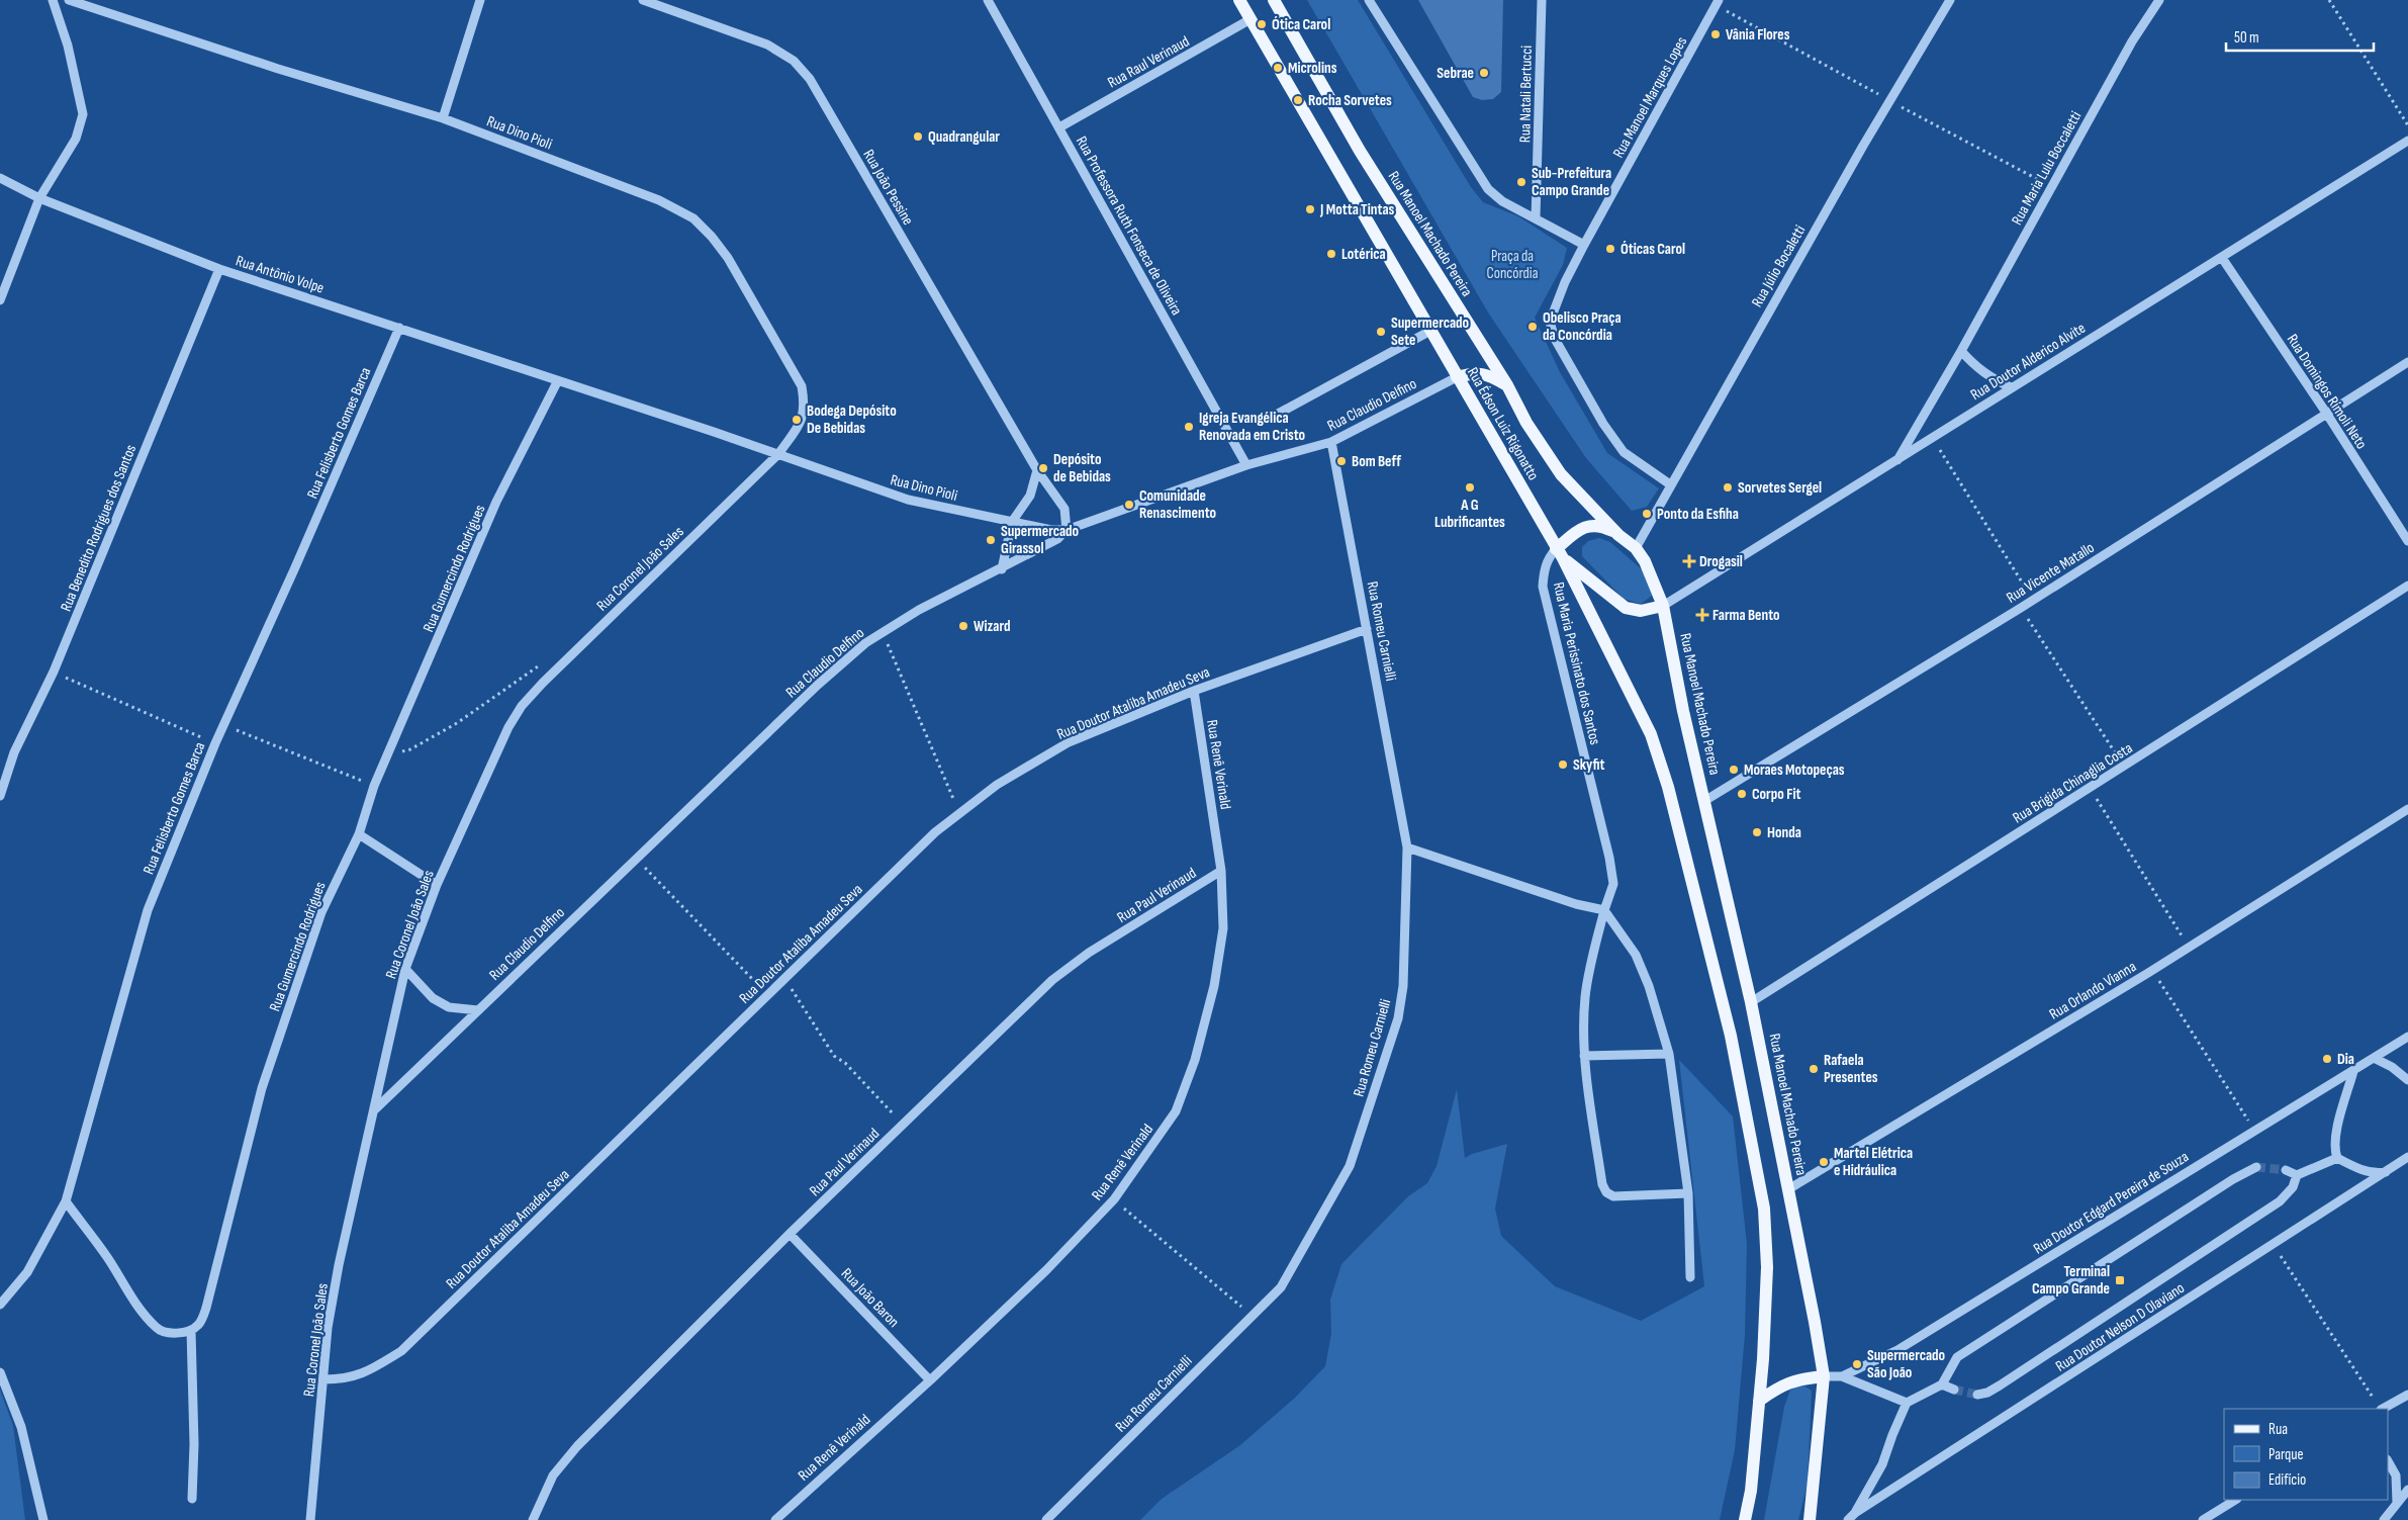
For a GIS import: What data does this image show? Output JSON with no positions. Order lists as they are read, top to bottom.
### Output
{
  "streets": {
    "main road": ["Rua Manoel Machado Pereira", "Rua Édson Luiz Rigonatto"],
    "street": [
      "Rua Raul Verinaud",
      "Rua Natali Bertucci",
      "Rua Manoel Marques Lopes",
      "Rua Dino Pioli",
      "Rua Maria Lulu Boccaletti",
      "Rua João Pessine",
      "Rua Professora Ruth Fonseca de Oliveira",
      "Rua Júlio Bocaletti",
      "Rua Antônio Volpe",
      "Rua Doutor Alderico Alvite",
      "Rua Domingos Rímoli Neto",
      "Rua Claudio Delfino",
      "Rua Felisberto Gomes Barca",
      "Rua Benedito Rodrigues dos Santos",
      "Rua Gumercindo Rodrigues",
      "Rua Coronel João Sales",
      "Rua Vicente Matallo",
      "Rua Romeu Carnielli",
      "Rua Maria Perissinato dos Santos",
      "Rua Doutor Ataliba Amadeu Seva",
      "Rua Renê Verinald",
      "Rua Brigida Chinaglia Costa",
      "Rua Paul Verinaud",
      "Rua Orlando Vianna",
      "Rua Doutor Edgard Pereira de Souza",
      "Rua João Baron",
      "Rua Doutor Nelson D Olaviano"
    ]
  },
  "crossings": [
    ["Rua Raul Verinaud", "Rua Professora Ruth Fonseca de Oliveira"],
    ["Rua Raul Verinaud", "Rua Édson Luiz Rigonatto"],
    ["Rua Manoel Marques Lopes", "Rua Júlio Bocaletti"],
    ["Rua Dino Pioli", "Rua João Pessine"],
    ["Rua Dino Pioli", "Rua Antônio Volpe"],
    ["Rua Dino Pioli", "Rua Claudio Delfino"],
    ["Rua Dino Pioli", "Rua Gumercindo Rodrigues"],
    ["Rua Dino Pioli", "Rua Coronel João Sales"],
    ["Rua Maria Lulu Boccaletti", "Rua Doutor Alderico Alvite"],
    ["Rua João Pessine", "Rua Claudio Delfino"],
    ["Rua Professora Ruth Fonseca de Oliveira", "Rua Claudio Delfino"],
    ["Rua Manoel Machado Pereira", "Rua Júlio Bocaletti"],
    ["Rua Manoel Machado Pereira", "Rua Doutor Alderico Alvite"],
    ["Rua Manoel Machado Pereira", "Rua Vicente Matallo"],
    ["Rua Manoel Machado Pereira", "Rua Brigida Chinaglia Costa"],
    ["Rua Manoel Machado Pereira", "Rua Orlando Vianna"],
    ["Rua Manoel Machado Pereira", "Rua Doutor Edgard Pereira de Souza"],
    ["Rua Antônio Volpe", "Rua Felisberto Gomes Barca"],
    ["Rua Antônio Volpe", "Rua Benedito Rodrigues dos Santos"],
    ["Rua Antônio Volpe", "Rua Gumercindo Rodrigues"],
    ["Rua Doutor Alderico Alvite", "Rua Domingos Rímoli Neto"],
    ["Rua Domingos Rímoli Neto", "Rua Vicente Matallo"],
    ["Rua Claudio Delfino", "Rua Édson Luiz Rigonatto"],
    ["Rua Claudio Delfino", "Rua Coronel João Sales"],
    ["Rua Claudio Delfino", "Rua Romeu Carnielli"],
    ["Rua Édson Luiz Rigonatto", "Rua Maria Perissinato dos Santos"],
    ["Rua Coronel João Sales", "Rua Doutor Ataliba Amadeu Seva"],
    ["Rua Romeu Carnielli", "Rua Doutor Ataliba Amadeu Seva"],
    ["Rua Doutor Ataliba Amadeu Seva", "Rua Renê Verinald"],
    ["Rua Renê Verinald", "Rua Paul Verinaud"],
    ["Rua Renê Verinald", "Rua João Baron"],
    ["Rua Paul Verinaud", "Rua João Baron"]
  ],
  "parks": ["Praça da Concórdia"],
  "places": {
    "other": [
      "Ótica Carol",
      "Vânia Flores",
      "Microlins",
      "Sebrae",
      "Rocha Sorvetes",
      "Quadrangular",
      "Sub-Prefeitura Campo Grande",
      "J Motta Tintas",
      "Óticas Carol",
      "Lotérica",
      "Obelisco Praça da Concórdia",
      "Supermercado Sete",
      "Bodega Depósito De Bebidas",
      "Igreja Evangélica Renovada em Cristo",
      "Bom Beff",
      "Depósito de Bebidas",
      "A G Lubrificantes",
      "Sorvetes Sergel",
      "Comunidade Renascimento",
      "Ponto da Esfiha",
      "Supermercado Girassol",
      "Wizard",
      "Skyfit",
      "Moraes Motopeças",
      "Corpo Fit",
      "Honda",
      "Dia",
      "Rafaela Presentes",
      "Martel Elétrica e Hidráulica",
      "Supermercado São João"
    ],
    "health": ["Drogasil", "Farma Bento"],
    "transit": ["Terminal Campo Grande"]
  },
  "legend": ["Rua", "Parque", "Edifício"],
  "scale_bar": "50 m"
}
